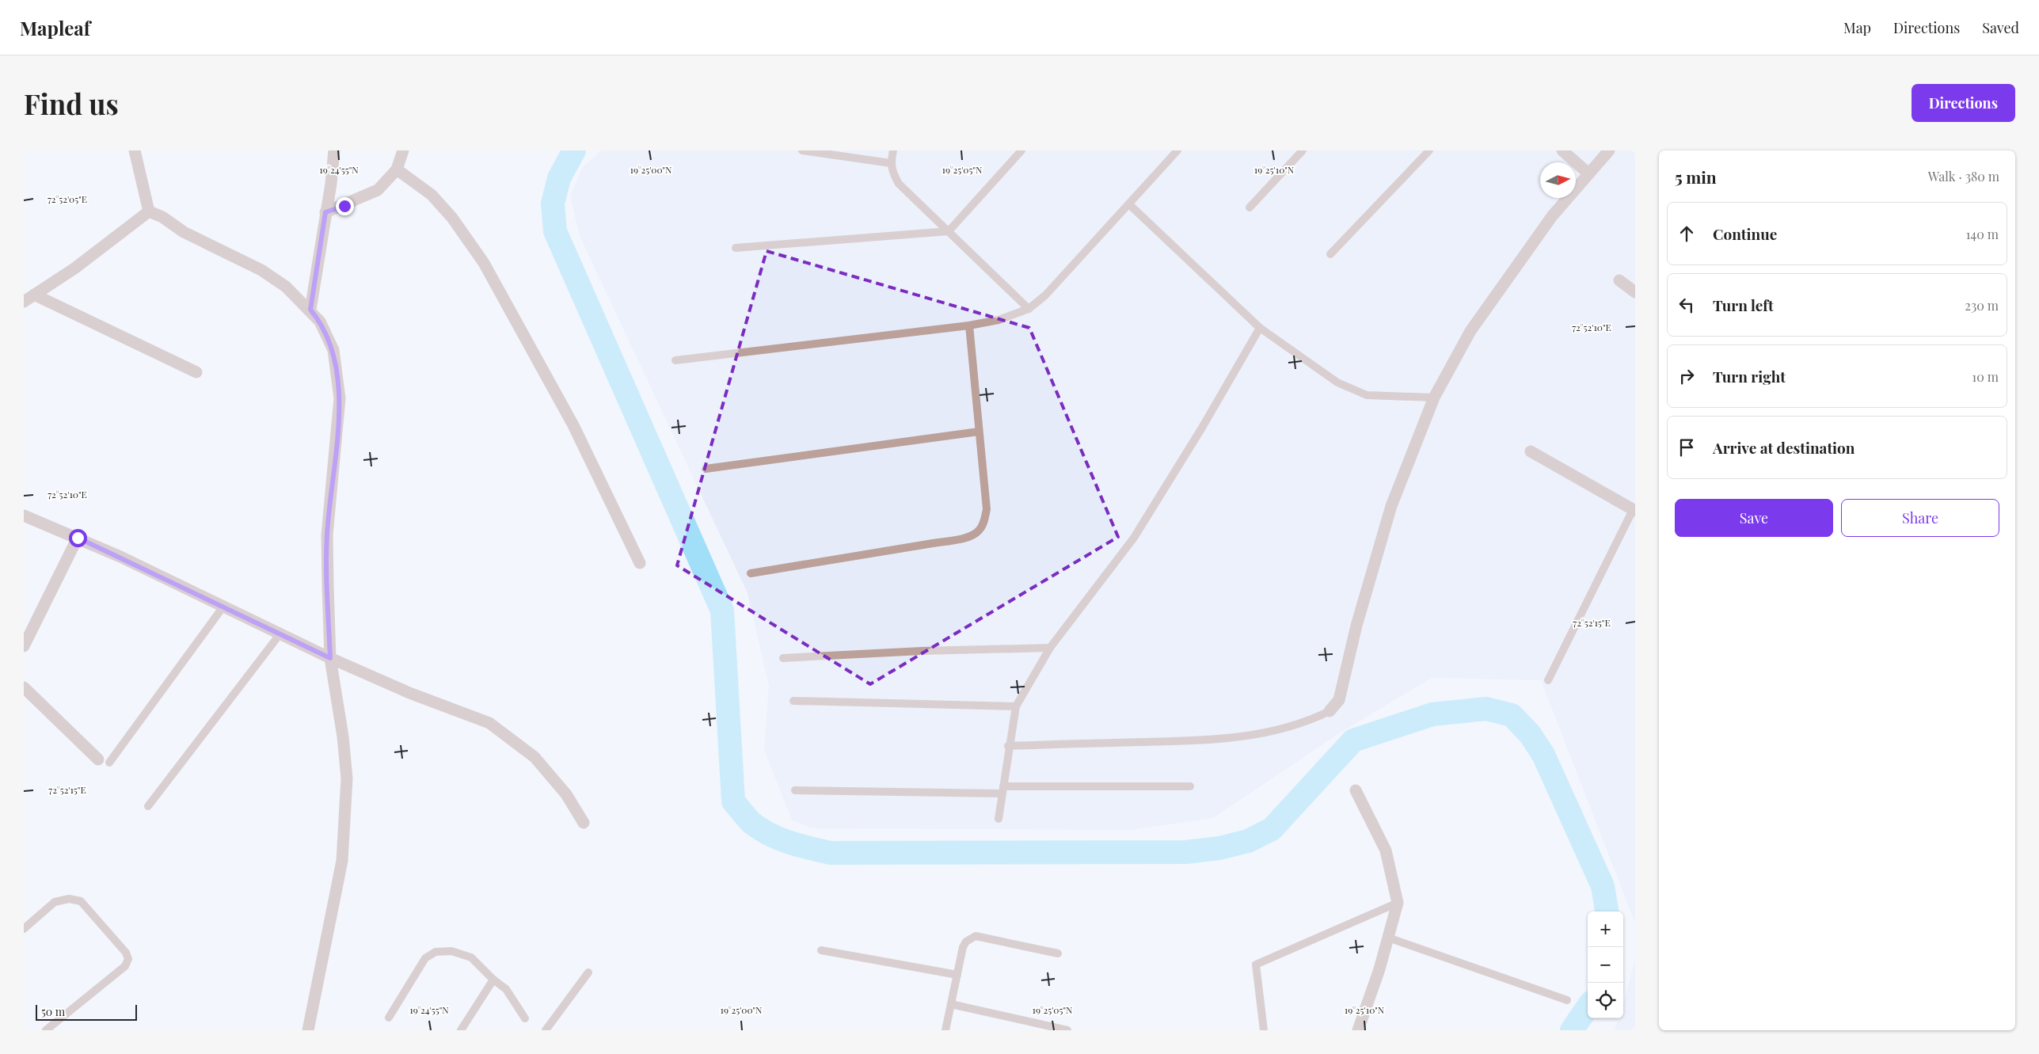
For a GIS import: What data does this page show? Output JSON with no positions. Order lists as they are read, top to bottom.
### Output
{
  "scale_bar": "50 m",
  "north": "right",
  "page": {
    "header": "Mapleaf",
    "nav": ["Map", "Directions", "Saved"],
    "buttons": [
      "Directions",
      ["Save", "Share"]
    ],
    "title": "Find us",
    "heading": ["5 min", "Walk · 380 m"],
    "list": [
      ["Continue", "140 m"],
      ["Turn left", "230 m"],
      ["Turn right", "10 m"],
      "Arrive at destination"
    ],
    "map_buttons": ["+", "−"],
    "scale": "50 m"
  },
  "coordinates": [
    "19°24'55\"N",
    "19°25'00\"N",
    "19°25'05\"N",
    "19°25'10\"N",
    "72°52'05\"E",
    "72°52'10\"E",
    "72°52'15\"E"
  ]
}
